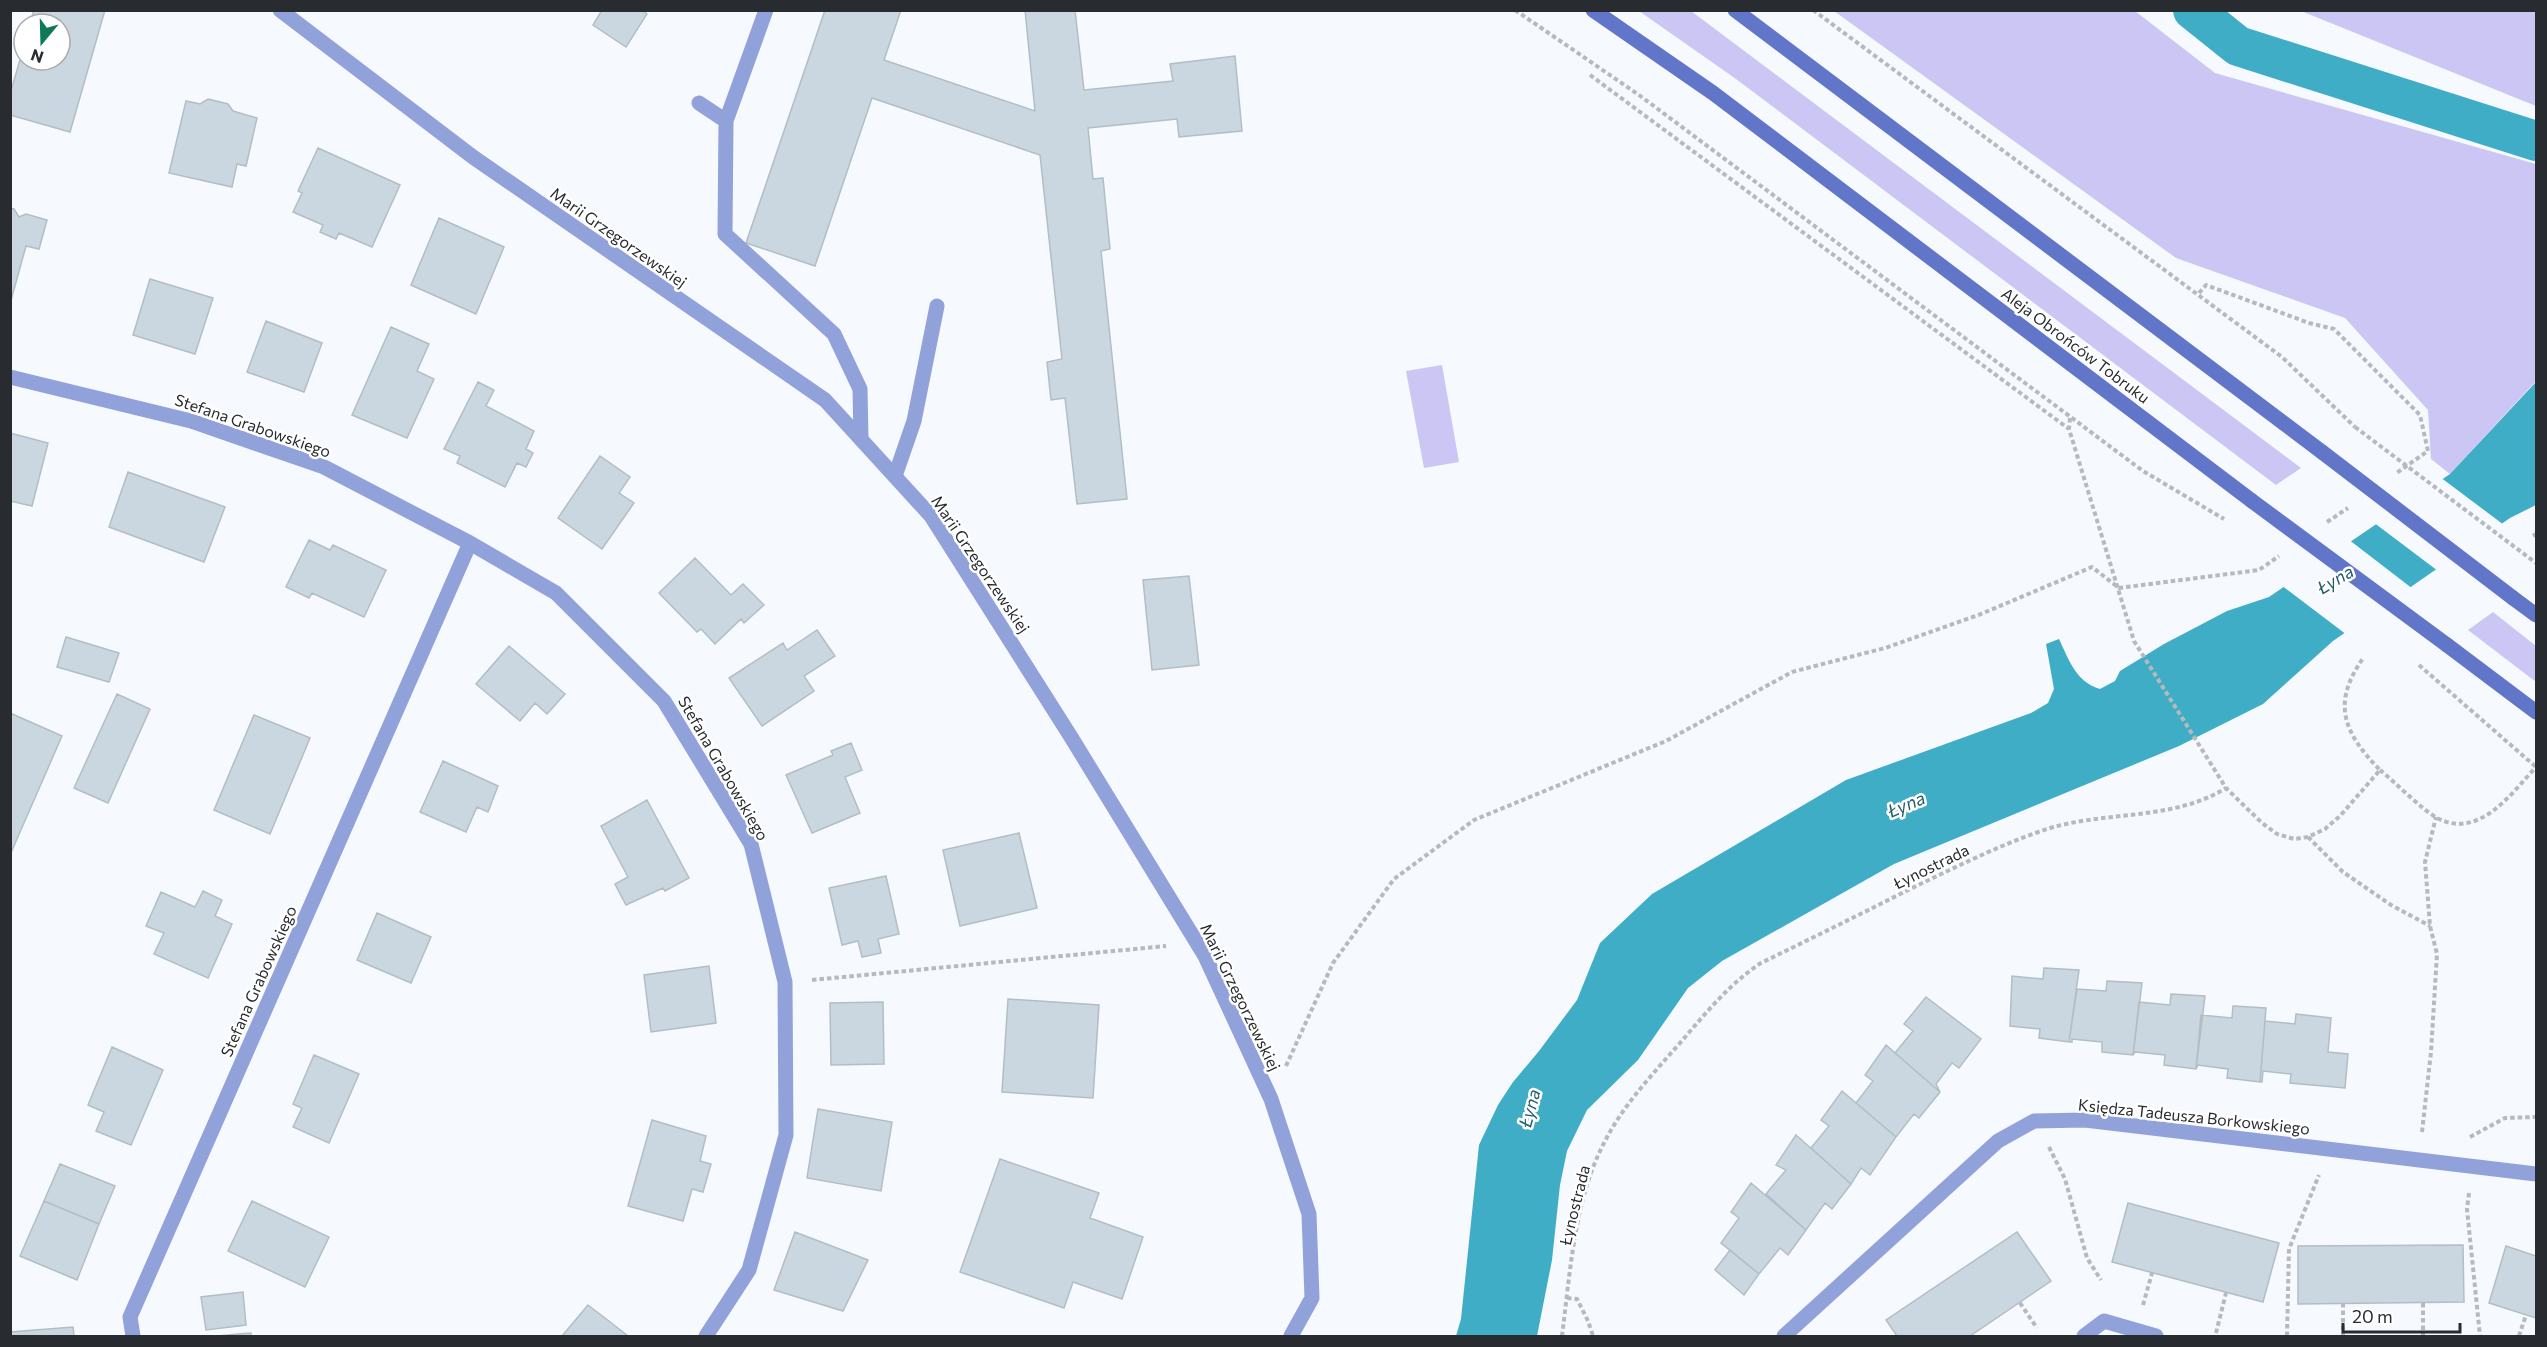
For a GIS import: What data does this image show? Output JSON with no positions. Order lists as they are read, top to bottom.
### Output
{
  "streets": {
    "main road": ["Aleja Obrońców Tobruku"],
    "street": ["Marii Grzegorzewskiej", "Stefana Grabowskiego", "Księdza Tadeusza Borkowskiego"],
    "path": ["Łynostrada"]
  },
  "water": ["Łyna"],
  "scale_bar": "20 m",
  "north": "bottom"
}
